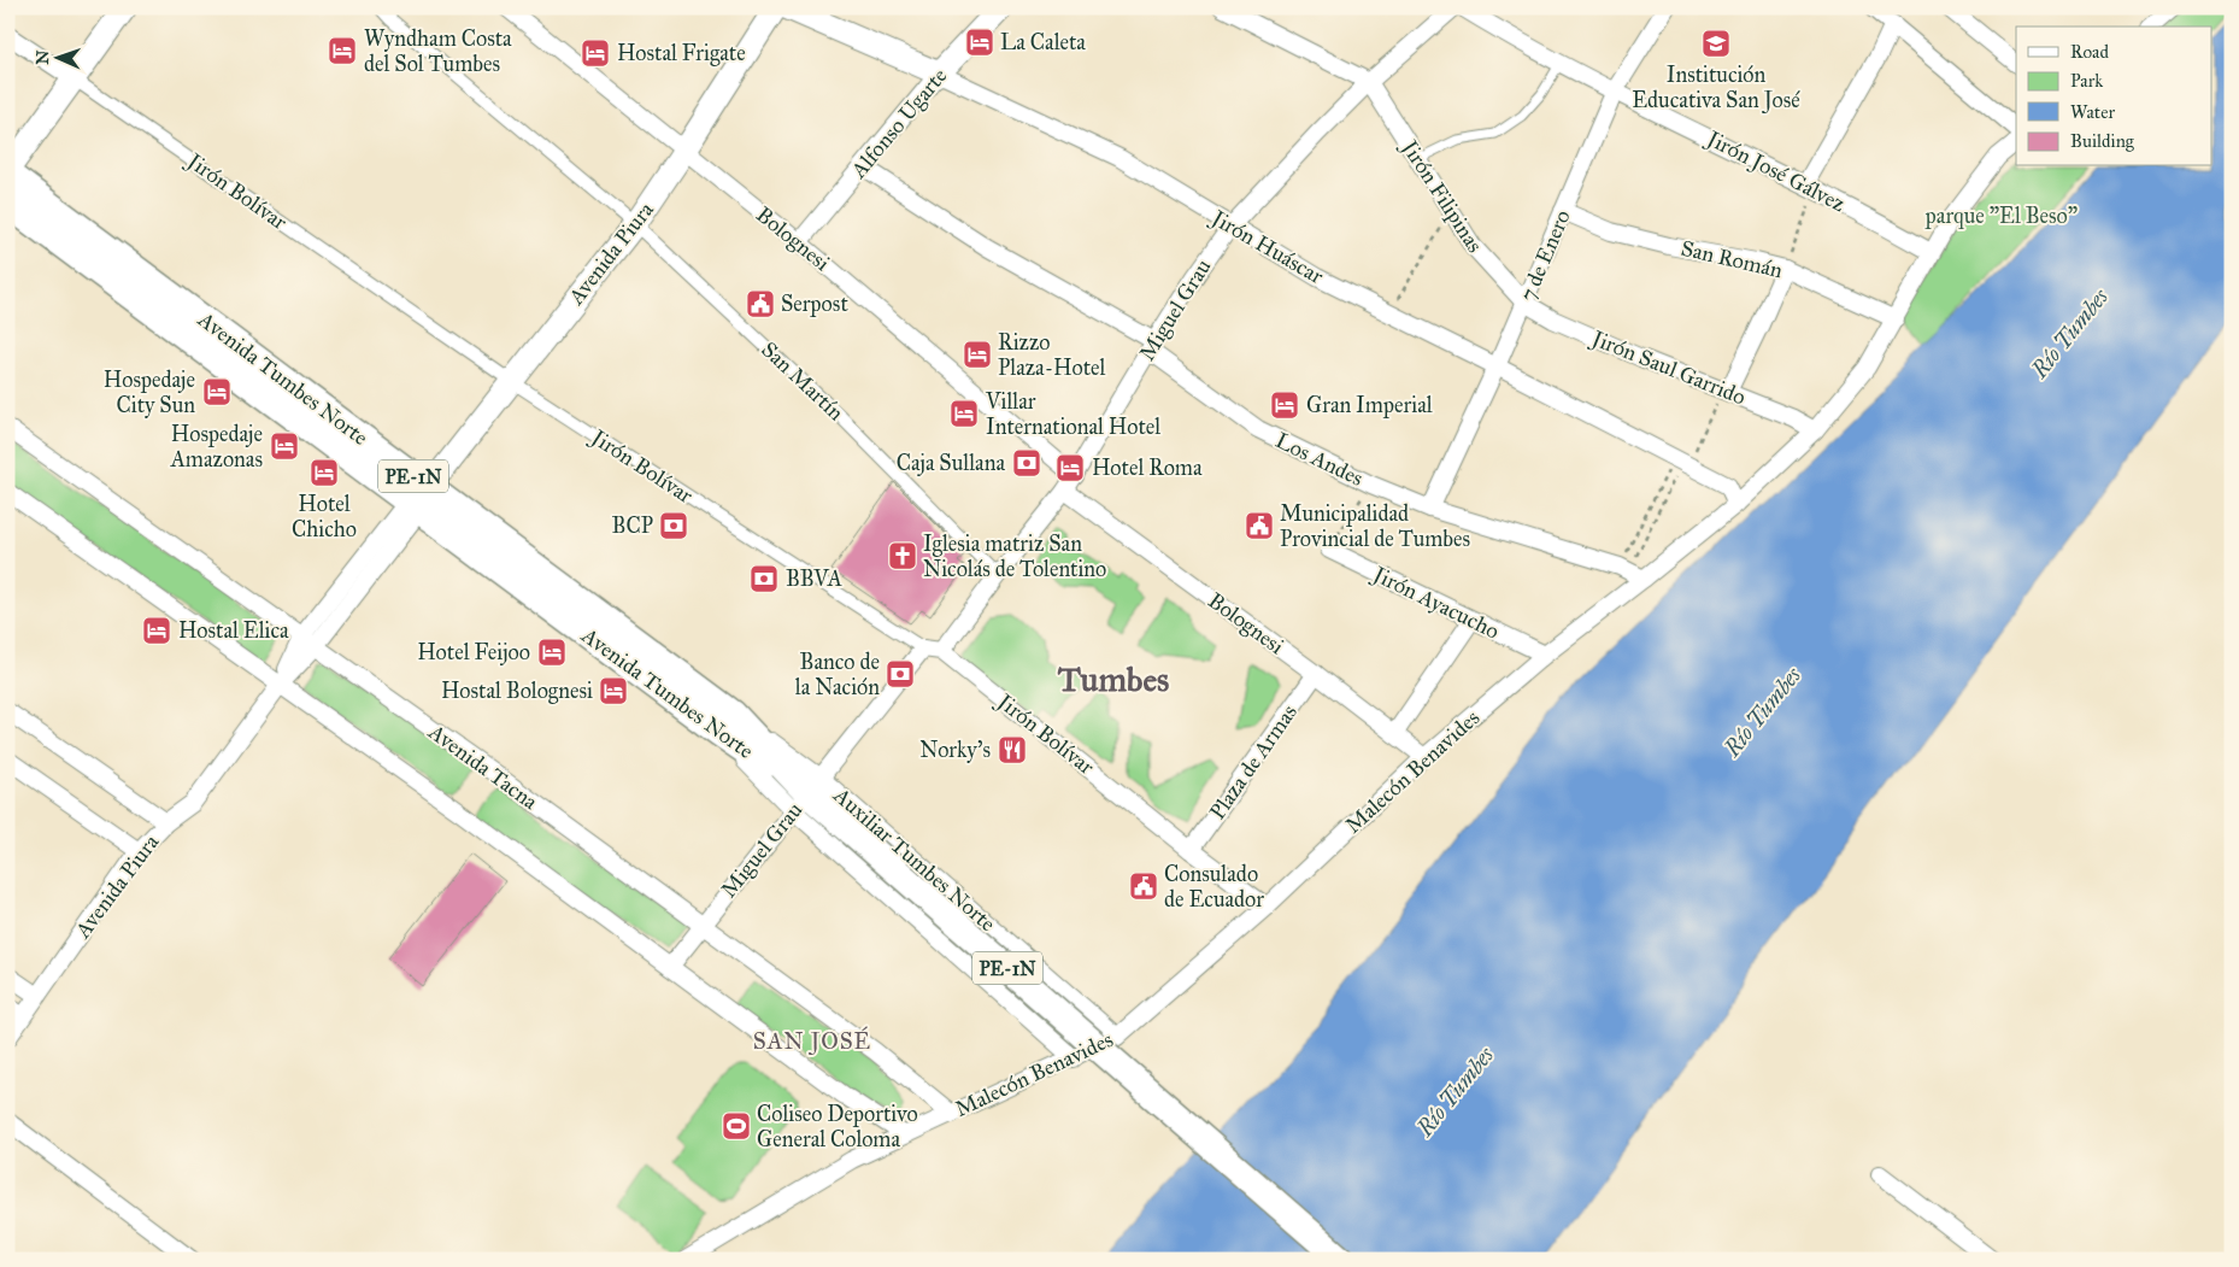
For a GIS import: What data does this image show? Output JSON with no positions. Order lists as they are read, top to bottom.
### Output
{
  "streets": {
    "highway": ["Avenida Tumbes Norte", "PE-1N"],
    "main road": ["Alfonso Ugarte", "Jirón Huáscar", "Avenida Piura"],
    "street": [
      "Jirón José Gálvez",
      "Jirón Bolívar",
      "Jirón Filipinas",
      "Bolognesi",
      "7 de Enero",
      "San Román",
      "Miguel Grau",
      "Jirón Saul Garrido",
      "San Martín",
      "Los Andes",
      "Jirón Ayacucho",
      "Plaza de Armas",
      "Avenida Tacna",
      "Malecón Benavides",
      "Auxiliar Tumbes Norte"
    ]
  },
  "crossings": [
    ["Alfonso Ugarte", "Bolognesi"],
    ["Alfonso Ugarte", "Jirón Huáscar"],
    ["Alfonso Ugarte", "Los Andes"],
    ["Jirón José Gálvez", "7 de Enero"],
    ["Jirón José Gálvez", "Malecón Benavides"],
    ["Jirón Bolívar", "Avenida Piura"],
    ["Jirón Bolívar", "Miguel Grau"],
    ["Jirón Bolívar", "Plaza de Armas"],
    ["Jirón Bolívar", "Malecón Benavides"],
    ["Jirón Filipinas", "7 de Enero"],
    ["Jirón Filipinas", "Miguel Grau"],
    ["Jirón Filipinas", "Jirón Saul Garrido"],
    ["Bolognesi", "Avenida Piura"],
    ["Bolognesi", "Miguel Grau"],
    ["Bolognesi", "Plaza de Armas"],
    ["Bolognesi", "Malecón Benavides"],
    ["Jirón Huáscar", "7 de Enero"],
    ["Jirón Huáscar", "Miguel Grau"],
    ["Jirón Huáscar", "Malecón Benavides"],
    ["Avenida Piura", "Avenida Tumbes Norte"],
    ["Avenida Piura", "San Martín"],
    ["Avenida Piura", "Avenida Tacna"],
    ["7 de Enero", "San Román"],
    ["7 de Enero", "Jirón Saul Garrido"],
    ["7 de Enero", "Los Andes"],
    ["San Román", "Malecón Benavides"],
    ["Miguel Grau", "Avenida Tumbes Norte"],
    ["Miguel Grau", "San Martín"],
    ["Miguel Grau", "Los Andes"],
    ["Miguel Grau", "Avenida Tacna"],
    ["Miguel Grau", "Auxiliar Tumbes Norte"],
    ["Jirón Saul Garrido", "Malecón Benavides"],
    ["Avenida Tumbes Norte", "Auxiliar Tumbes Norte"],
    ["Los Andes", "Malecón Benavides"],
    ["Jirón Ayacucho", "Malecón Benavides"],
    ["Avenida Tacna", "Malecón Benavides"],
    ["Malecón Benavides", "Auxiliar Tumbes Norte"]
  ],
  "districts": ["Tumbes", "SAN JOSÉ"],
  "water": ["Río Tumbes"],
  "parks": ["parque \"El Beso\""],
  "places": {
    "hotel": [
      "La Caleta",
      "Wyndham Costa del Sol Tumbes",
      "Hostal Frigate",
      "Rizzo Plaza-Hotel",
      "Hospedaje City Sun",
      "Gran Imperial",
      "Villar International Hotel",
      "Hospedaje Amazonas",
      "Hotel Roma",
      "Hotel Chicho",
      "Hostal Elica",
      "Hotel Feijoo",
      "Hostal Bolognesi"
    ],
    "school or university": ["Institución Educativa San José"],
    "public building": ["Serpost", "Municipalidad Provincial de Tumbes", "Consulado de Ecuador"],
    "bank": [
      "Caja Sullana",
      "BCP",
      "BBVA",
      "Banco de la Nación"
    ],
    "church": ["Iglesia matriz San Nicolás de Tolentino"],
    "restaurant": ["Norky's"],
    "sports": ["Coliseo Deportivo General Coloma"]
  },
  "legend": [
    "Road",
    "Park",
    "Water",
    "Building"
  ],
  "north": "left"
}
